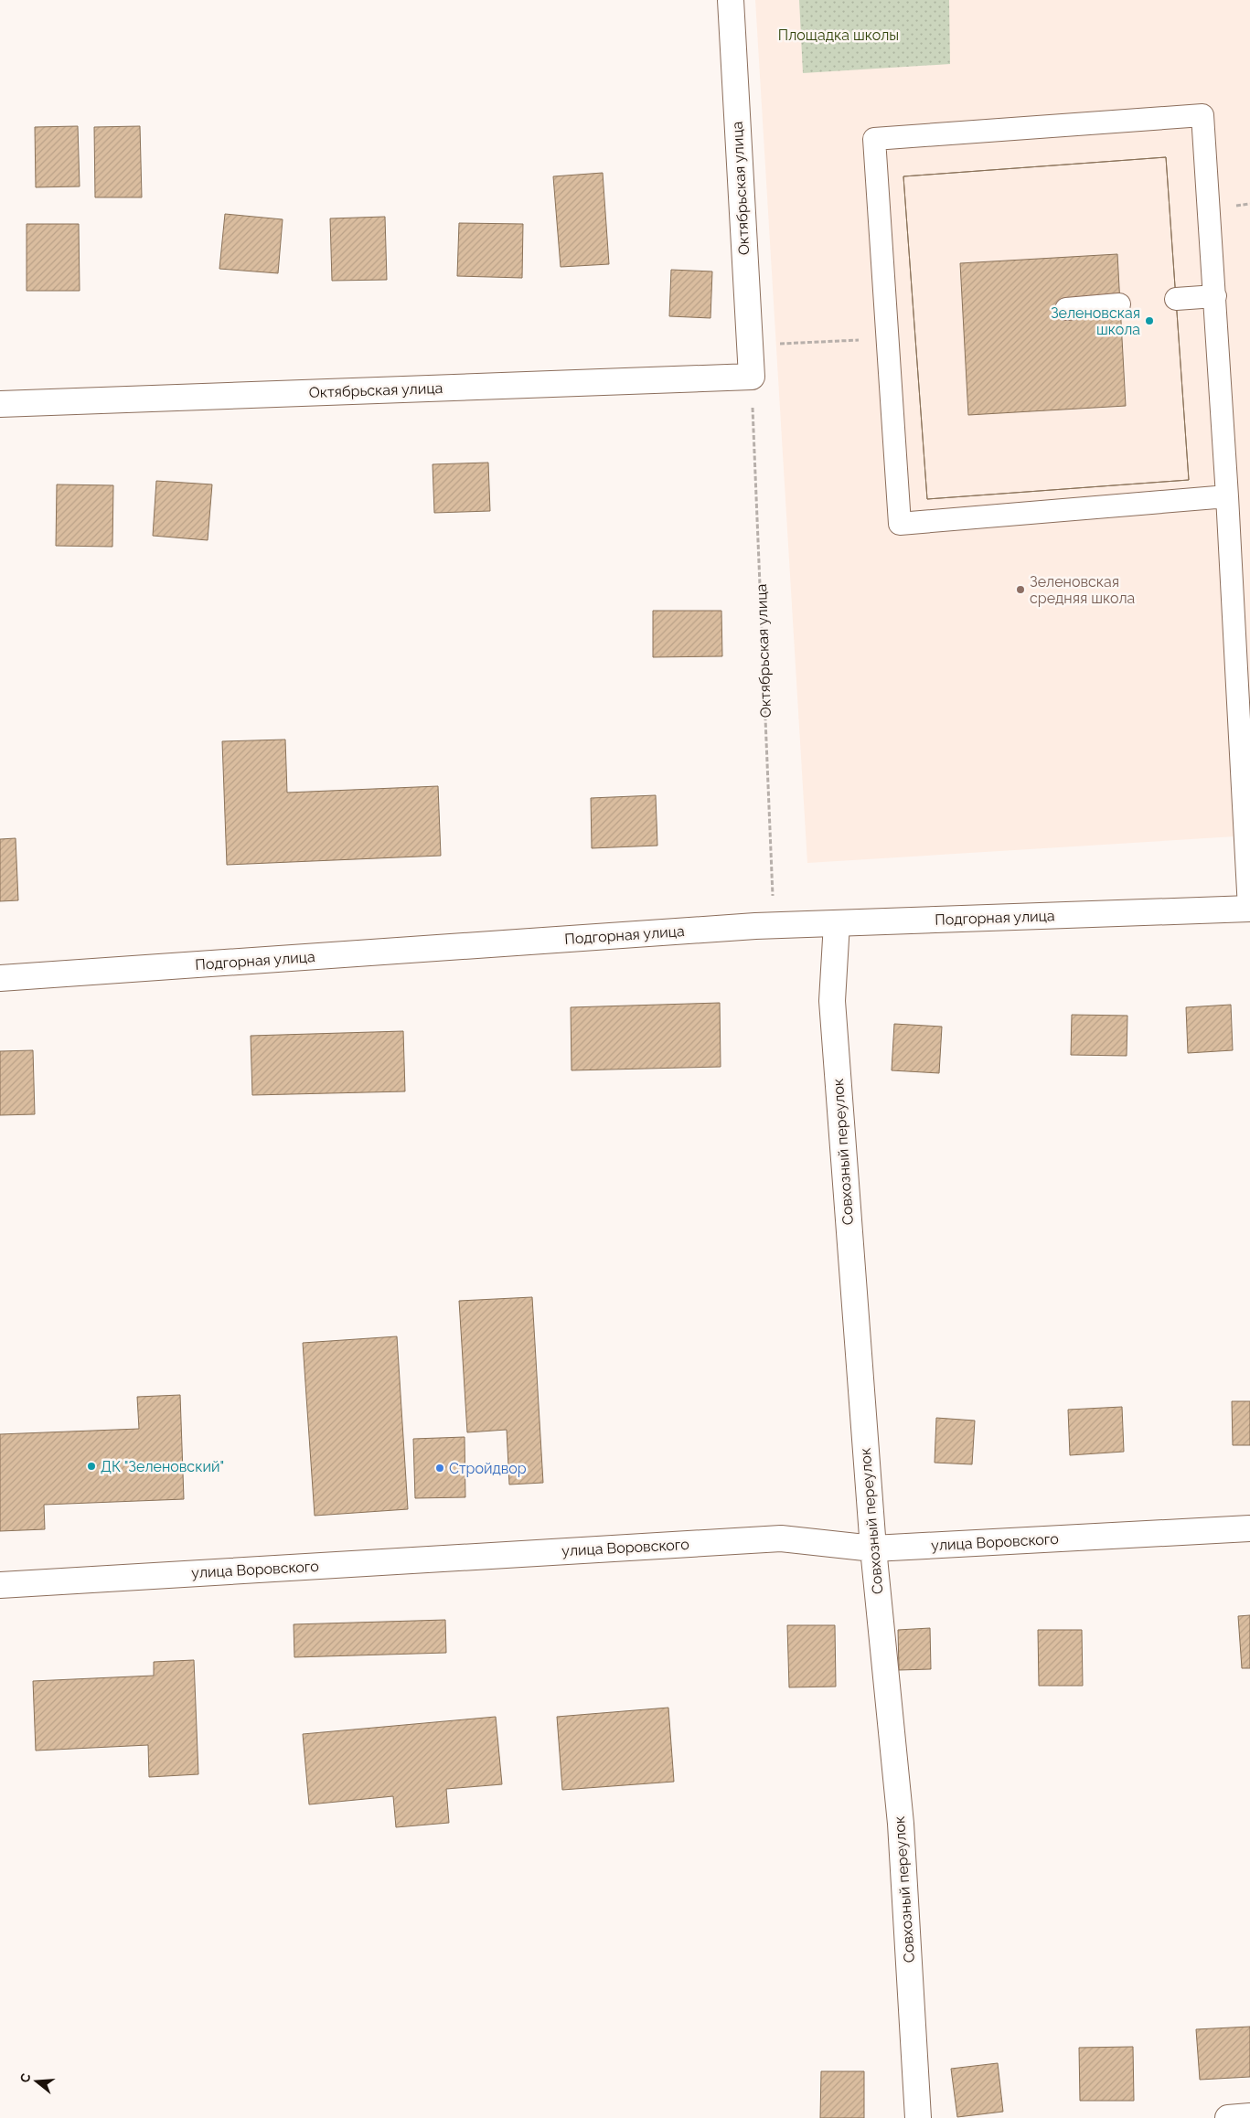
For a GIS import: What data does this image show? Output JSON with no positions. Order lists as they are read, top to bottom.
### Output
{
  "streets": {
    "street": [
      "Октябрьская улица",
      "Подгорная улица",
      "Совхозный переулок",
      "улица Воровского"
    ]
  },
  "crossings": [
    ["Октябрьская улица", "Подгорная улица"],
    ["Подгорная улица", "Совхозный переулок"],
    ["Совхозный переулок", "улица Воровского"]
  ],
  "parks": ["Площадка школы"],
  "places": [
    "Зеленовская школа",
    "Зеленовская средняя школа",
    "ДК \"Зеленовский\"",
    "Стройдвор"
  ],
  "north": "left"
}
